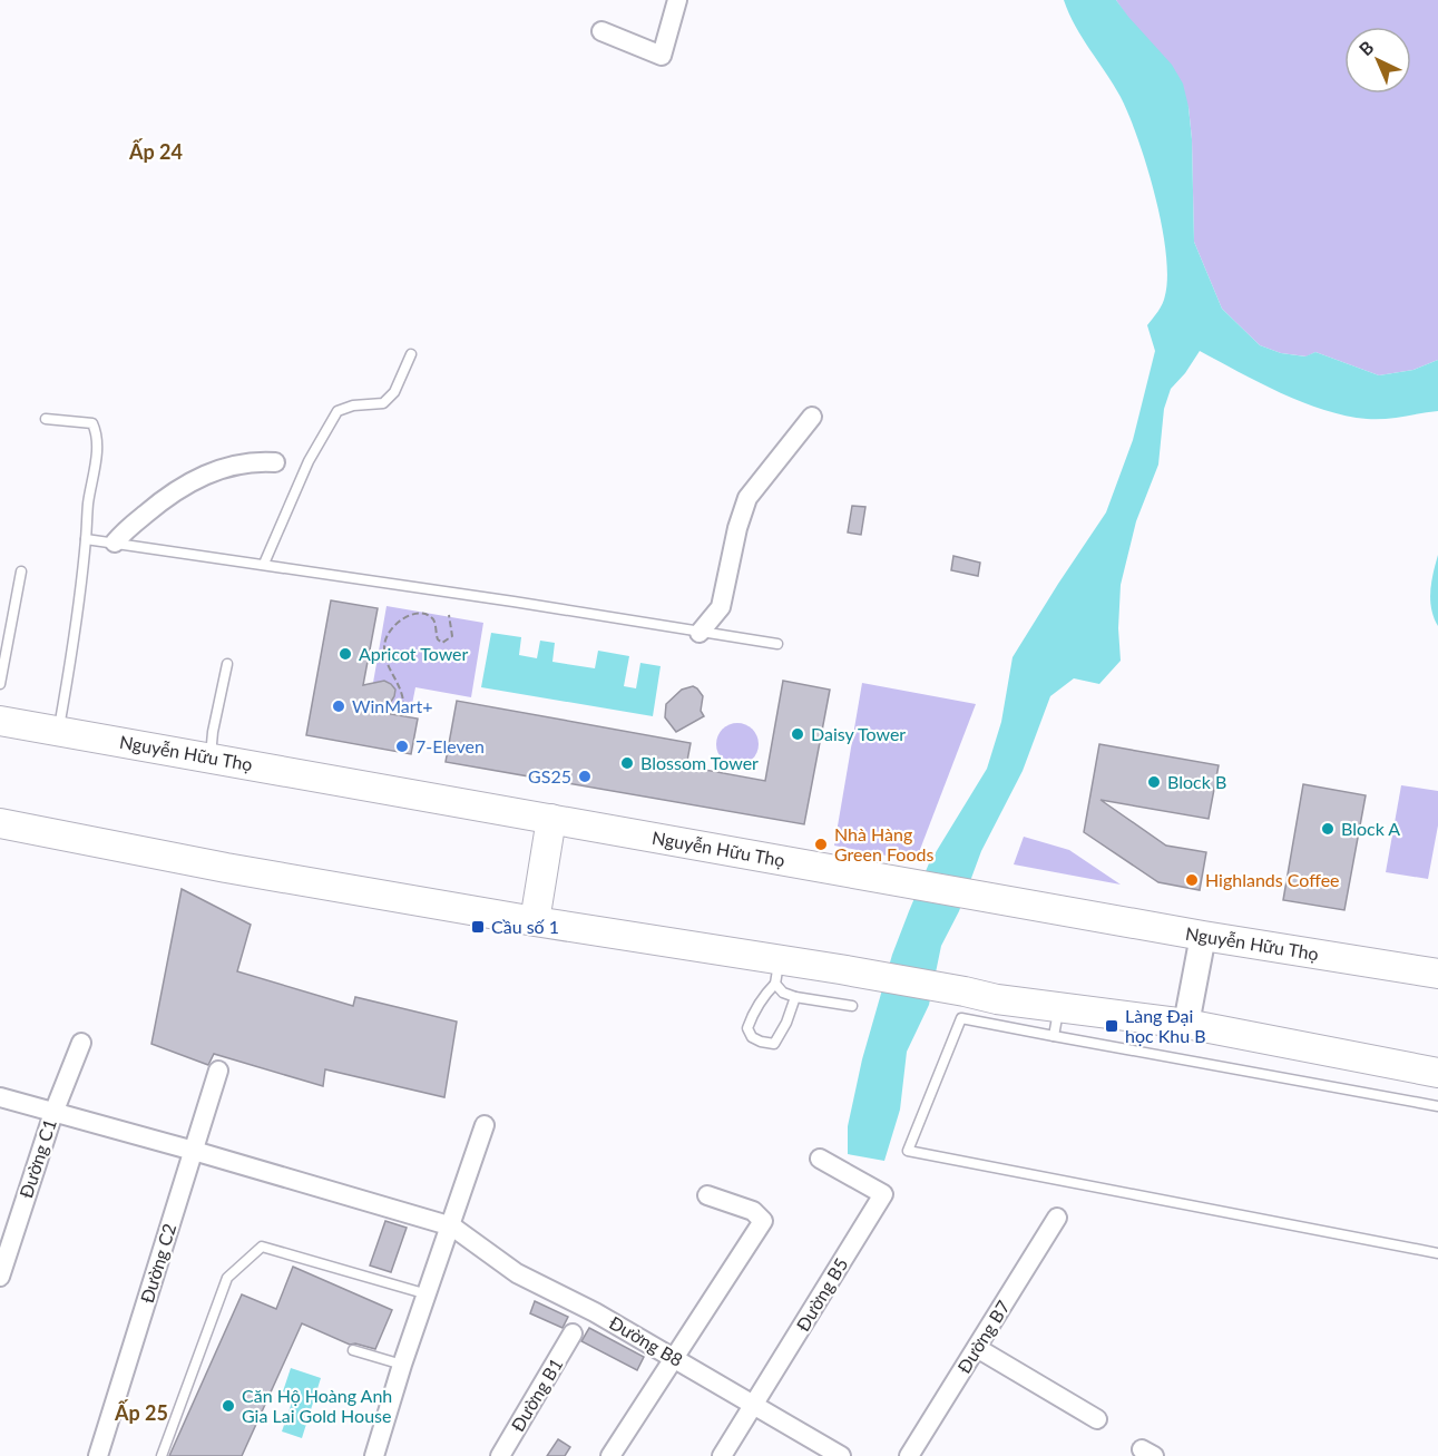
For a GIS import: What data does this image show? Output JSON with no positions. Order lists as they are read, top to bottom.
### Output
{
  "streets": {
    "main road": ["Nguyễn Hữu Thọ"],
    "street": [
      "Đường C1",
      "Đường C2",
      "Đường B5",
      "Đường B7",
      "Đường B8",
      "Đường B1"
    ]
  },
  "crossings": [
    ["Đường C1", "Đường B8"],
    ["Đường C2", "Đường B8"],
    ["Đường B5", "Đường B8"]
  ],
  "districts": ["Ấp 24", "Ấp 25"],
  "places": {
    "other": [
      "Apricot Tower",
      "WinMart+",
      "Daisy Tower",
      "7-Eleven",
      "Blossom Tower",
      "GS25",
      "Block B",
      "Block A",
      "Nhà Hàng Green Foods",
      "Highlands Coffee",
      "Căn Hộ Hoàng Anh Gia Lai Gold House"
    ],
    "transit": ["Cầu số 1", "Làng Đại học Khu B"]
  },
  "north": "top left"
}
